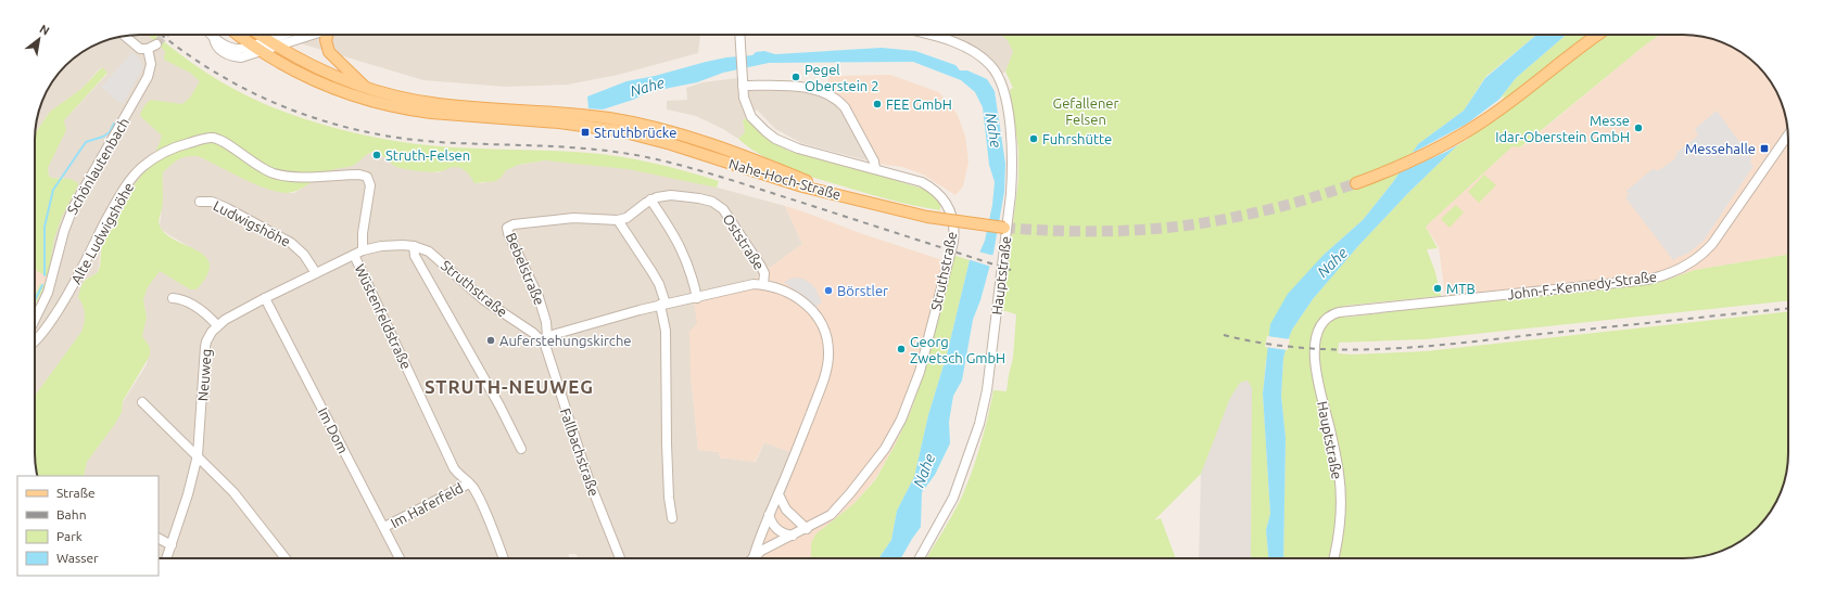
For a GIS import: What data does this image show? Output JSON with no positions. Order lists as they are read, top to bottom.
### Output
{
  "streets": {
    "main road": ["Nahe-Hoch-Straße"],
    "street": [
      "Schönlautenbach",
      "Ludwigshöhe",
      "Alte Ludwigshöhe",
      "Oststraße",
      "Bebelstraße",
      "Struthstraße",
      "Hauptstraße",
      "John-F.-Kennedy-Straße",
      "Wüstenfeldstraße",
      "Neuweg",
      "Im Dom",
      "Fallbachstraße",
      "Im Haferfeld"
    ]
  },
  "crossings": [
    ["Ludwigshöhe", "Neuweg"],
    ["Alte Ludwigshöhe", "Wüstenfeldstraße"],
    ["Alte Ludwigshöhe", "Neuweg"],
    ["Oststraße", "Bebelstraße"],
    ["Bebelstraße", "Struthstraße"],
    ["Bebelstraße", "Fallbachstraße"],
    ["Struthstraße", "Neuweg"],
    ["Struthstraße", "Fallbachstraße"],
    ["Hauptstraße", "John-F.-Kennedy-Straße"],
    ["Wüstenfeldstraße", "Neuweg"],
    ["Wüstenfeldstraße", "Im Haferfeld"],
    ["Neuweg", "Im Dom"],
    ["Im Dom", "Im Haferfeld"]
  ],
  "districts": ["STRUTH-NEUWEG"],
  "water": ["Nahe"],
  "parks": ["Gefallener Felsen"],
  "places": {
    "other": [
      "Pegel Oberstein 2",
      "FEE GmbH",
      "Messe Idar-Oberstein GmbH",
      "Fuhrshütte",
      "Struth-Felsen",
      "MTB",
      "Börstler",
      "Auferstehungskirche",
      "Georg Zwetsch GmbH"
    ],
    "transit": ["Struthbrücke", "Messehalle"]
  },
  "legend": [
    "Straße",
    "Bahn",
    "Park",
    "Wasser"
  ],
  "north": "top right"
}
